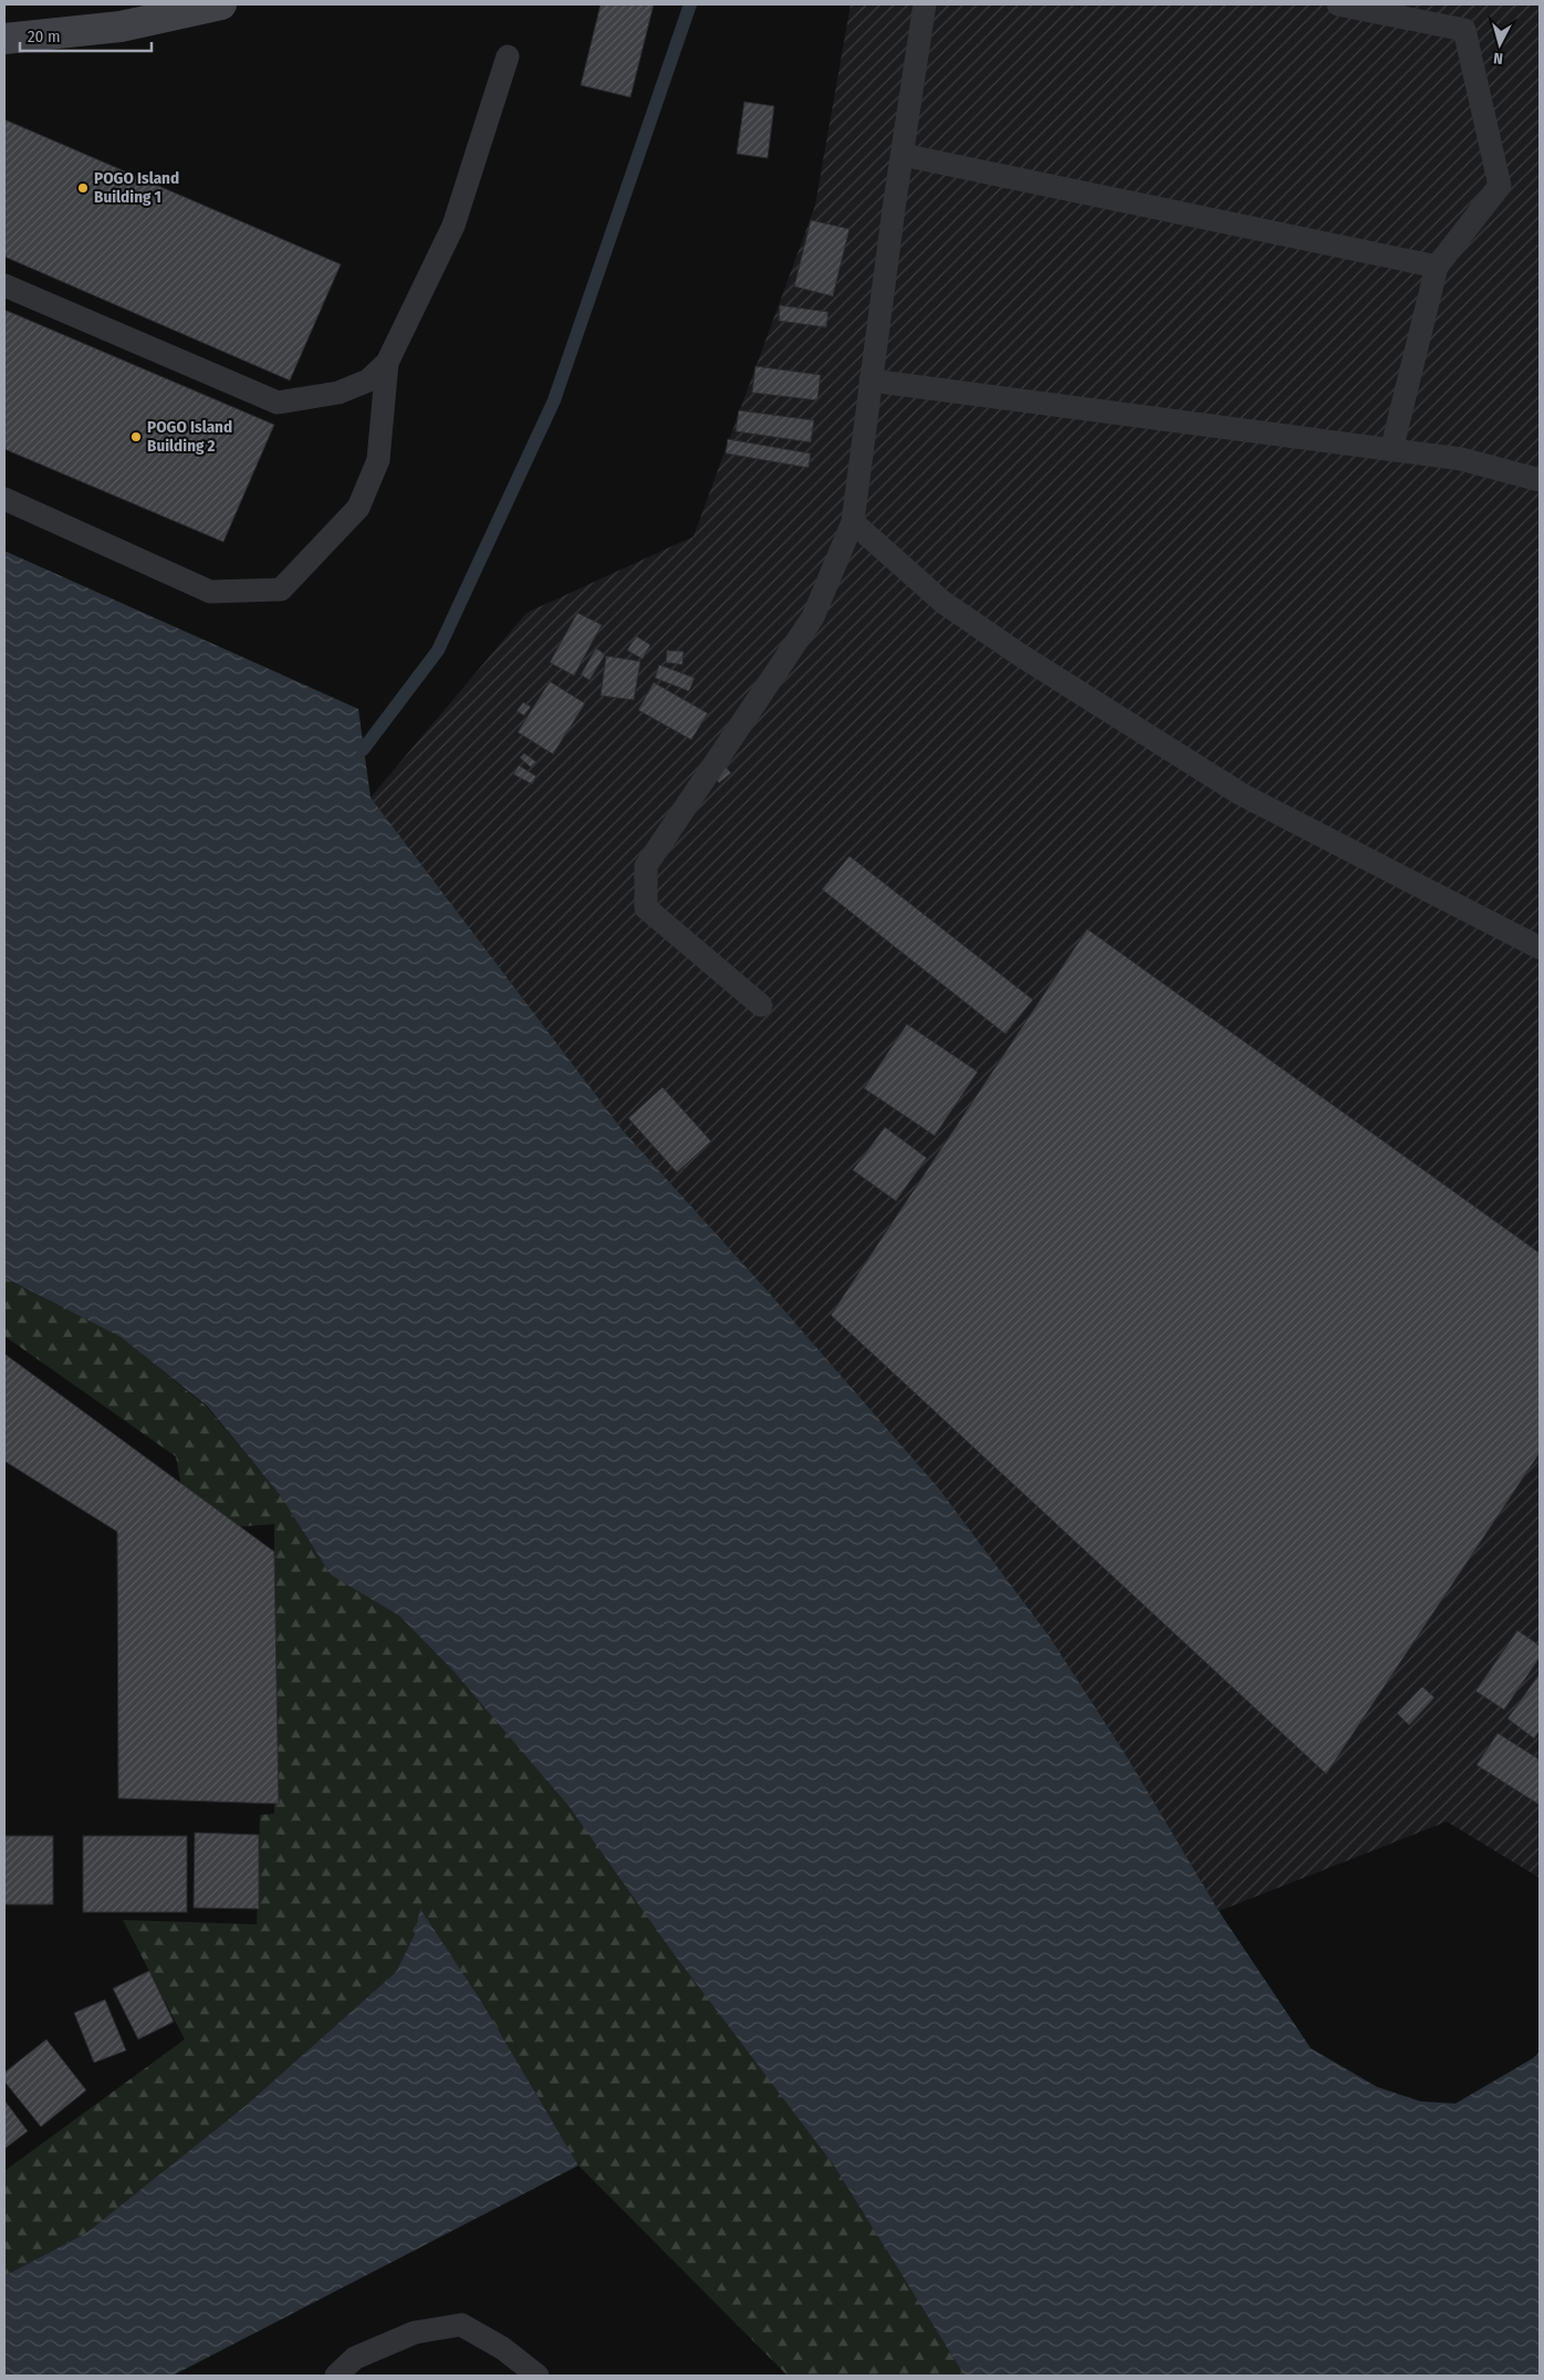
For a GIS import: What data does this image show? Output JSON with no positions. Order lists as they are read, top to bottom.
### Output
{
  "places": ["POGO Island Building 1", "POGO Island Building 2"],
  "scale_bar": "20 m",
  "north": "bottom"
}
